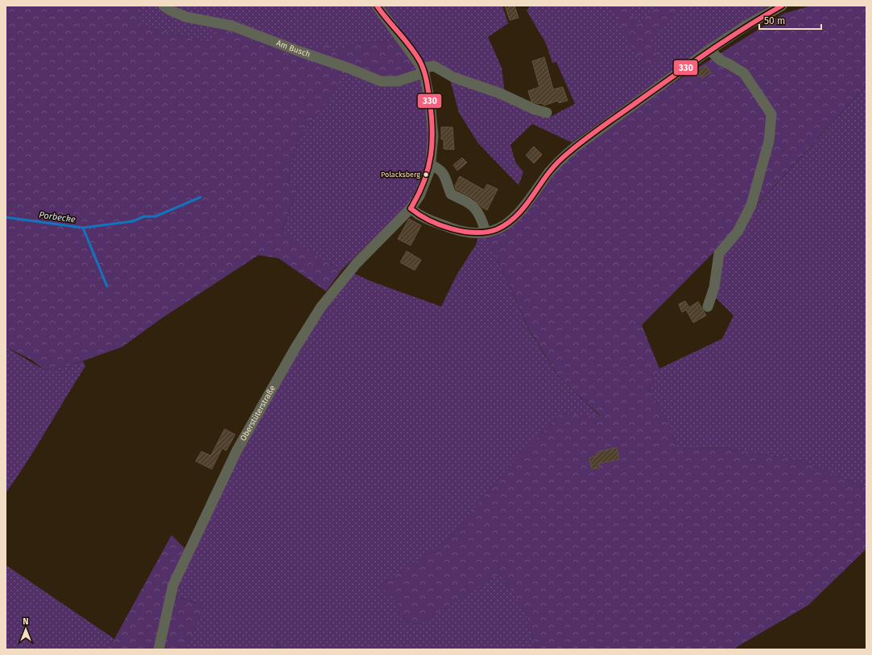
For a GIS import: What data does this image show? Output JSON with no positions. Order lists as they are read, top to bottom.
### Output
{
  "streets": {
    "street": ["Am Busch", "Oberstüterstraße"]
  },
  "crossings": [
    ["Am Busch", "Oberstüterstraße"]
  ],
  "water": ["Porbecke"],
  "places": ["Polacksberg"],
  "lines": ["transit line 330"],
  "scale_bar": "50 m",
  "north": "top"
}
